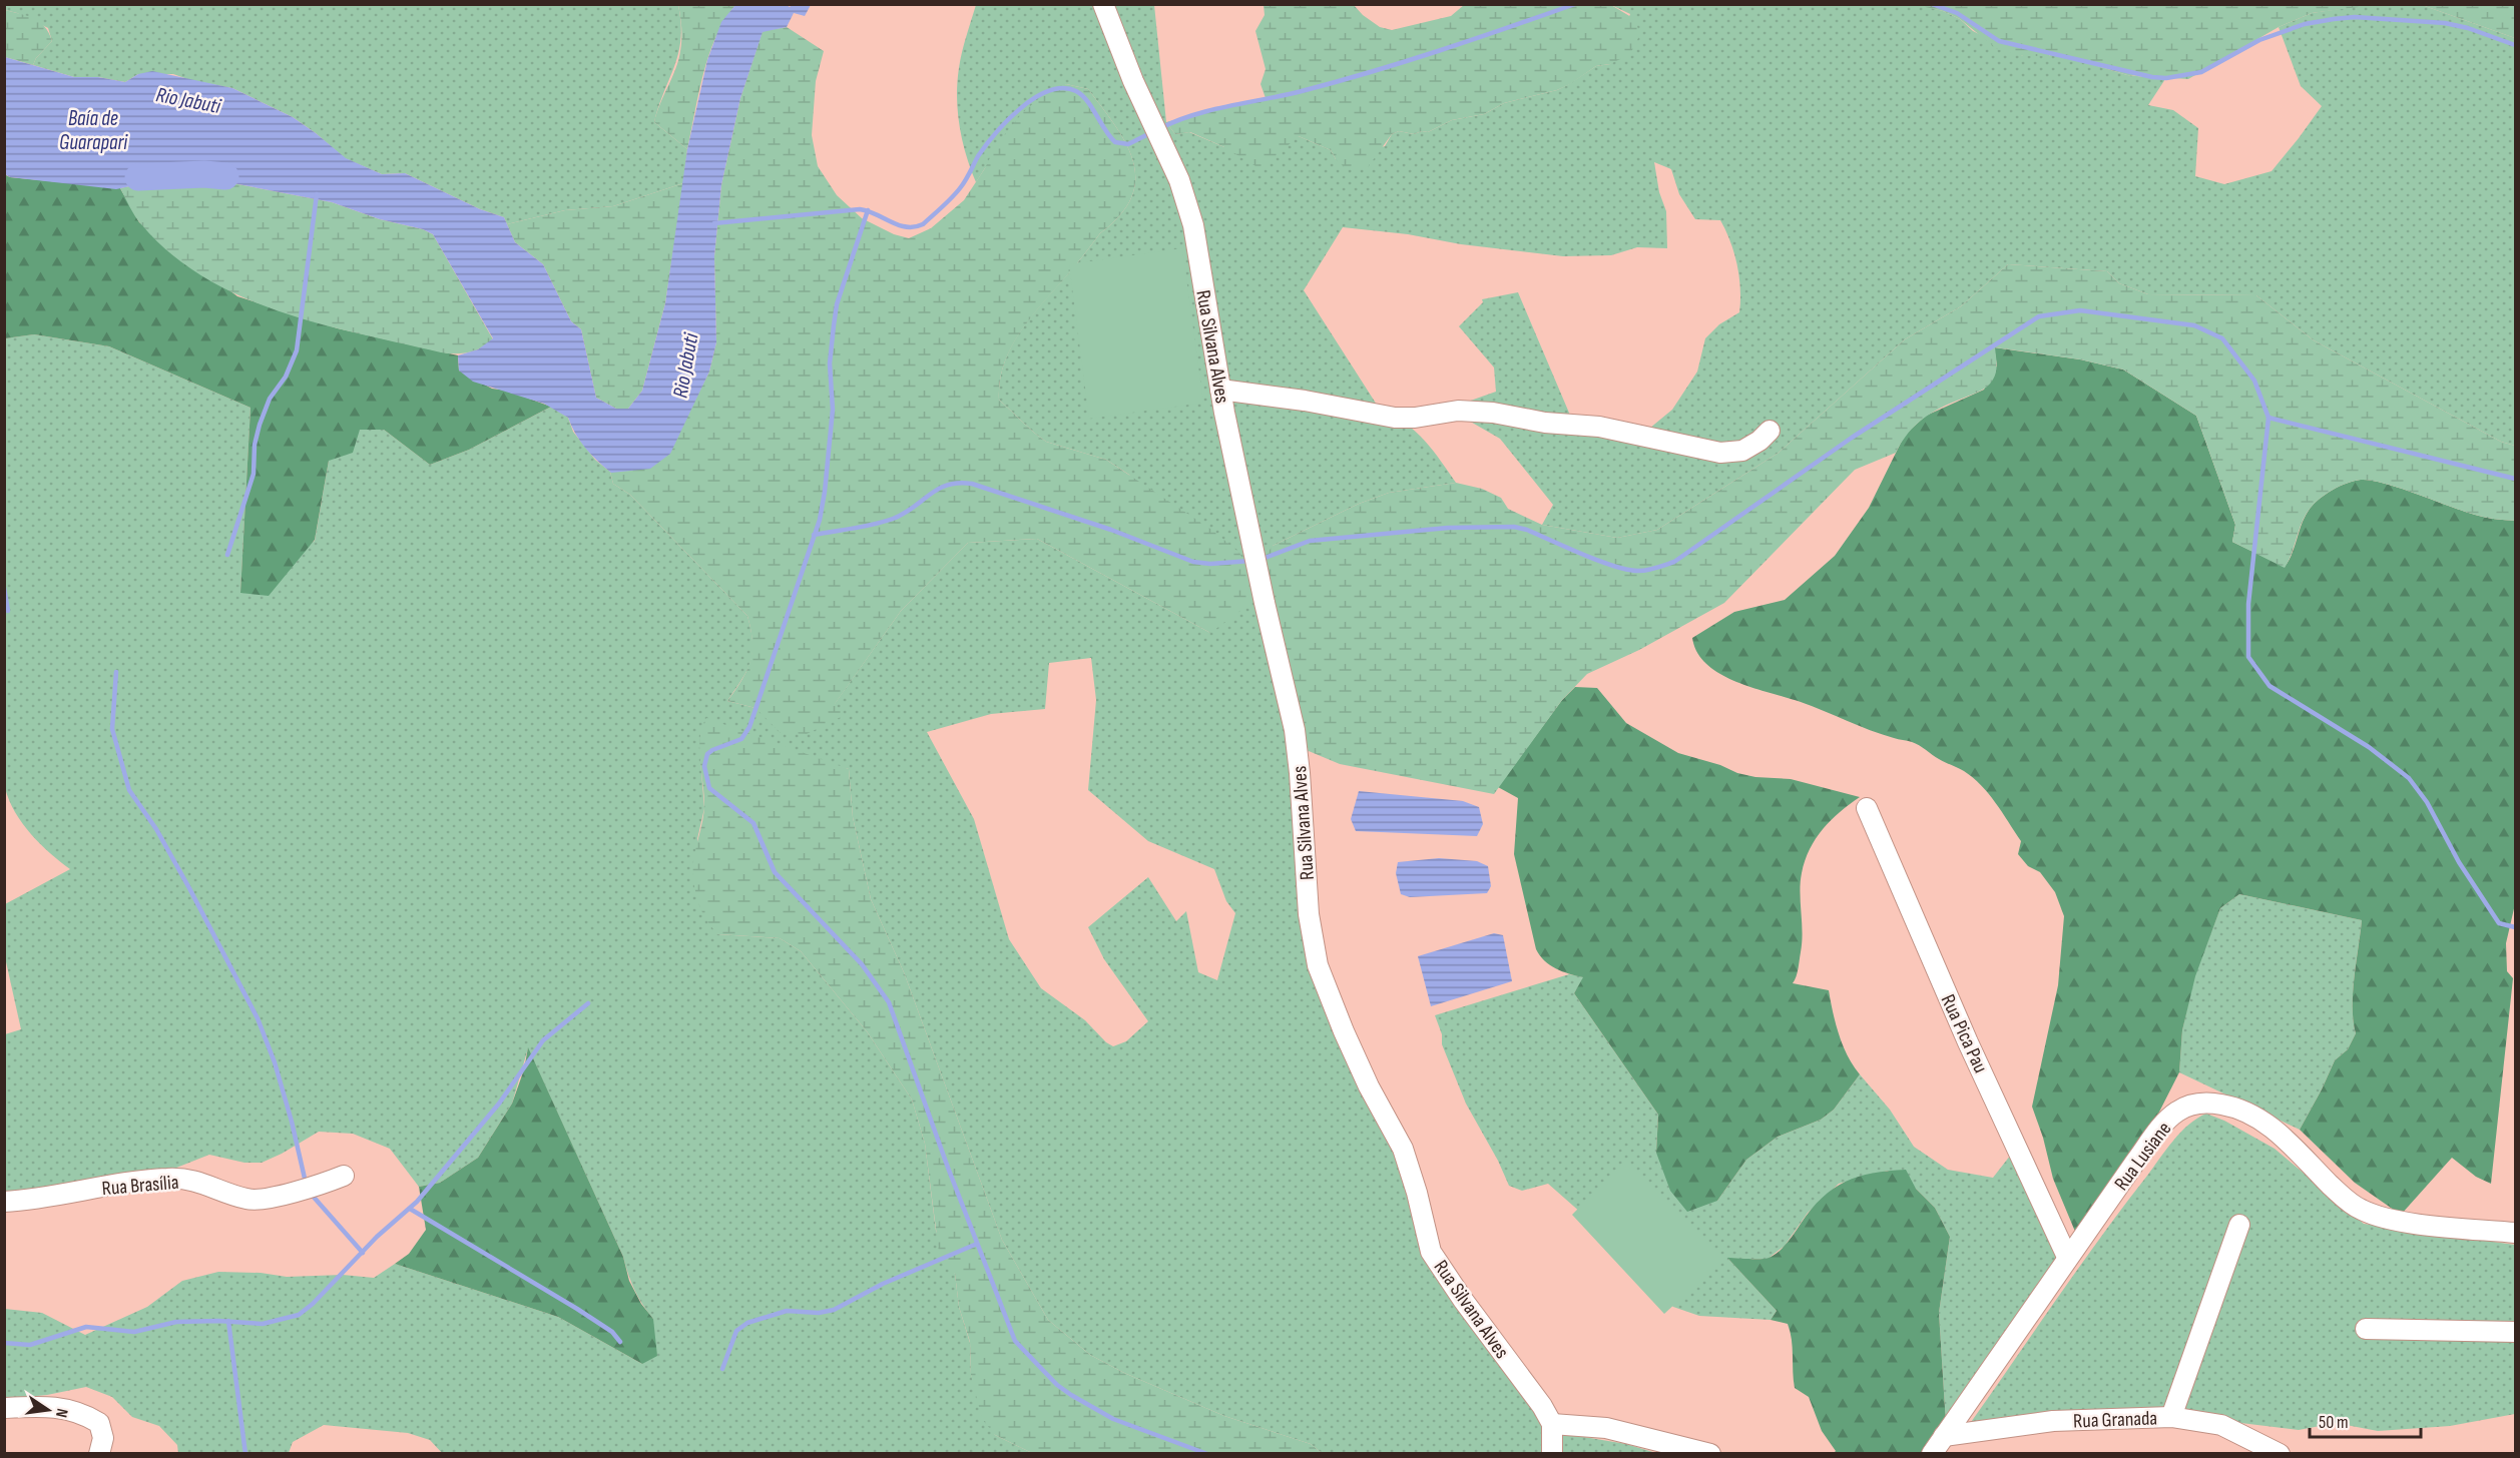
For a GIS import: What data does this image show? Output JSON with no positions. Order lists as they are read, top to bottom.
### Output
{
  "streets": {
    "street": [
      "Rua Silvana Alves",
      "Rua Pica Pau",
      "Rua Lusiane",
      "Rua Brasília",
      "Rua Granada"
    ]
  },
  "crossings": [
    ["Rua Pica Pau", "Rua Lusiane"],
    ["Rua Lusiane", "Rua Granada"]
  ],
  "water": ["Rio Jabuti", "Baía de Guarapari"],
  "scale_bar": "50 m",
  "north": "right"
}
